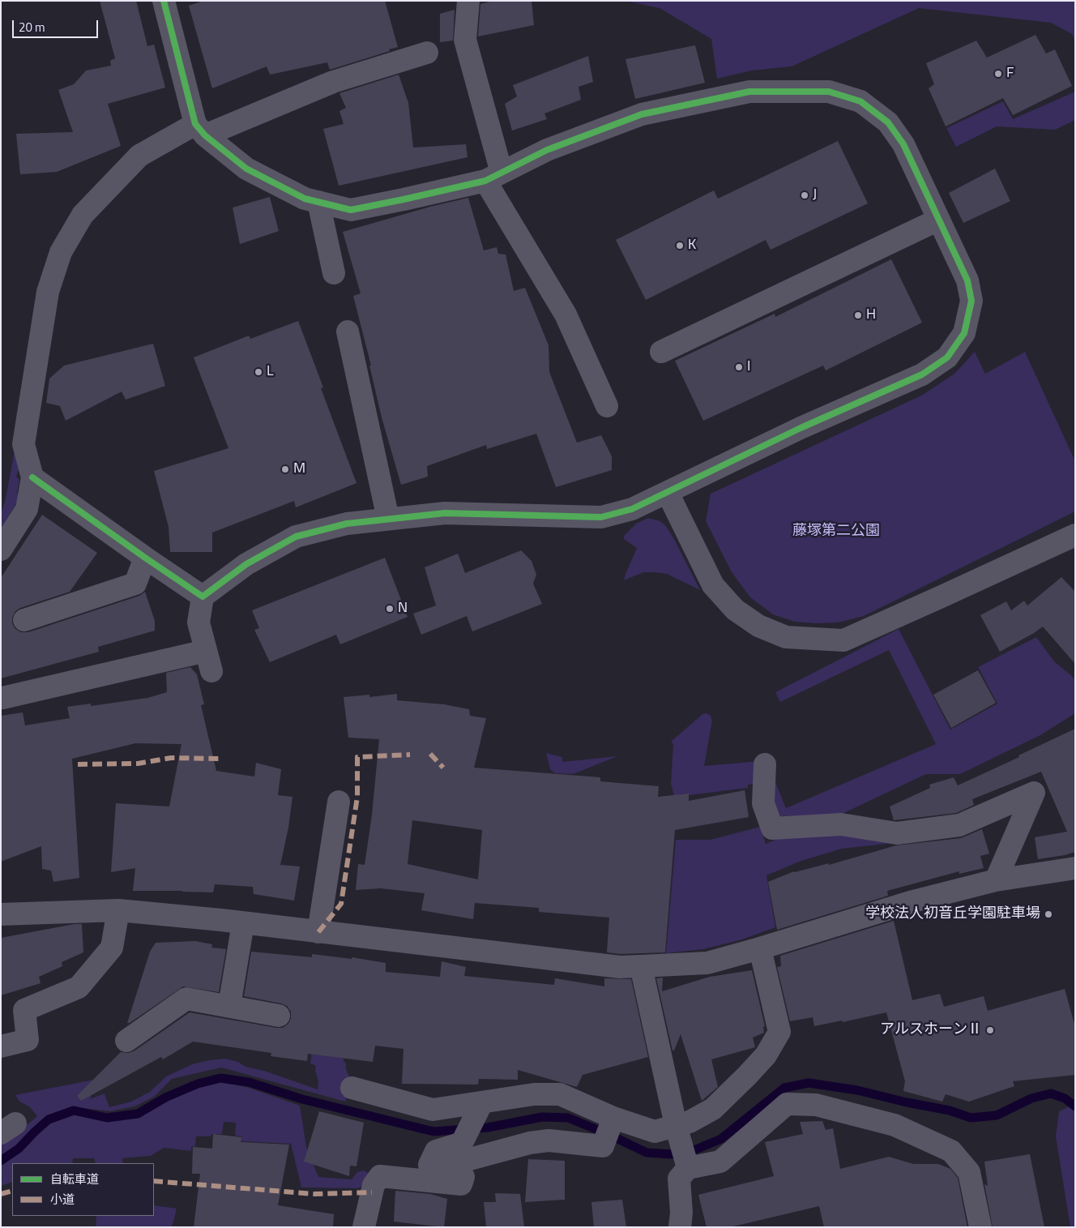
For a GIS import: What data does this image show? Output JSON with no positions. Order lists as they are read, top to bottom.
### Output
{
  "parks": ["藤塚第二公園"],
  "places": [
    "F",
    "J",
    "K",
    "H",
    "I",
    "L",
    "M",
    "N",
    "学校法人初音丘学園駐車場",
    "アルスホーンⅡ"
  ],
  "legend": ["自転車道", "小道"],
  "scale_bar": "20 m"
}
